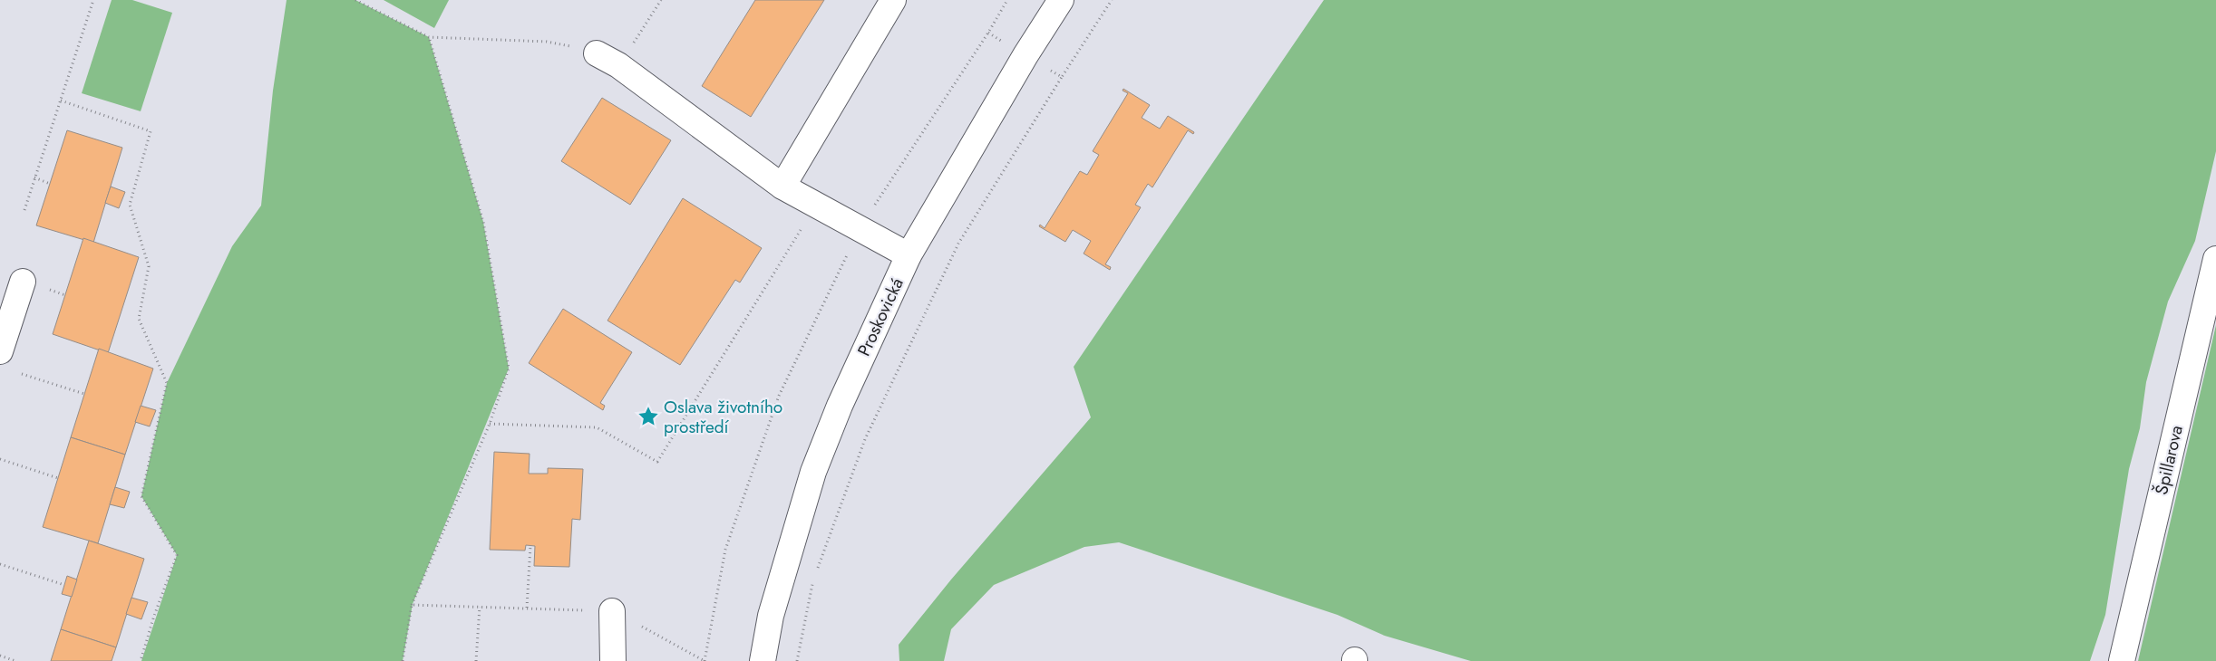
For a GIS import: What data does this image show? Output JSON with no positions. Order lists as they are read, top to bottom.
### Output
{
  "streets": {
    "street": ["Proskovická", "Špillarova"]
  },
  "places": {
    "place": ["Oslava životního prostředí"]
  }
}
